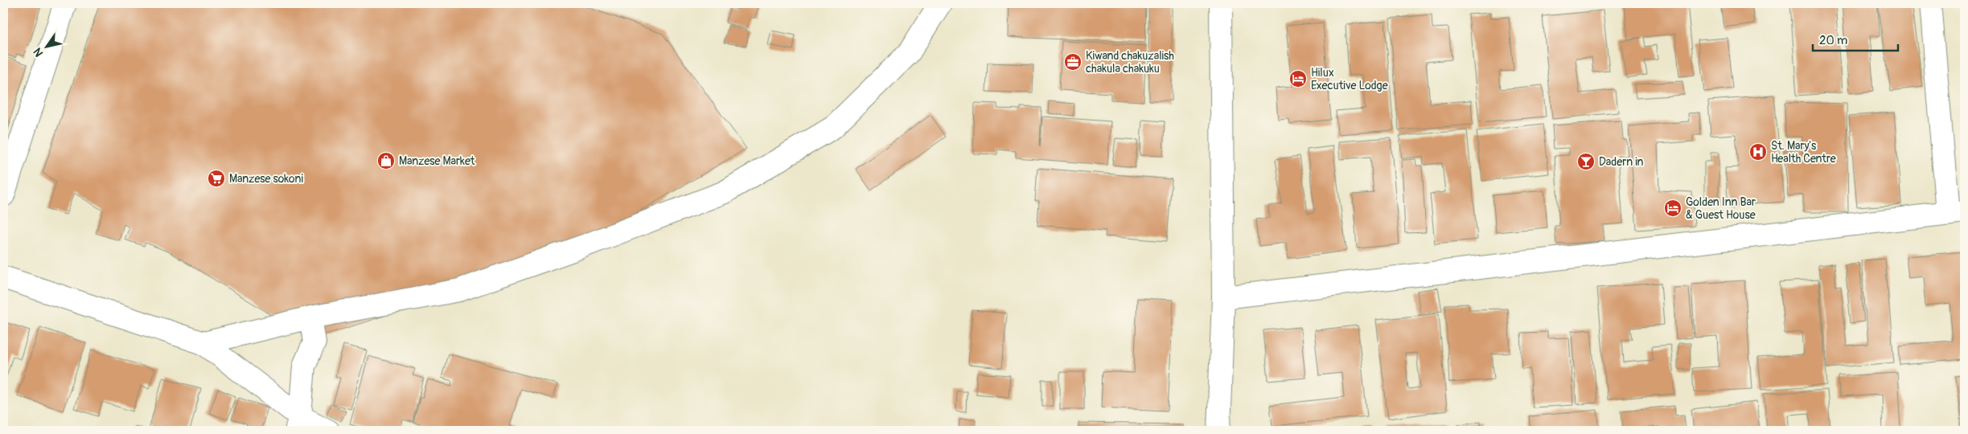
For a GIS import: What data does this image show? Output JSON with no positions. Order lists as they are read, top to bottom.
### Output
{
  "places": {
    "office": ["Kiwand chakuzalish chakula chakuku"],
    "hotel": ["Hilux Executive Lodge", "Golden Inn Bar & Guest House"],
    "hospital": ["St. Mary's Health Centre"],
    "shop": ["Manzese Market"],
    "bar": ["Dadern in"],
    "supermarket": ["Manzese sokoni"]
  },
  "scale_bar": "20 m",
  "north": "bottom left"
}
